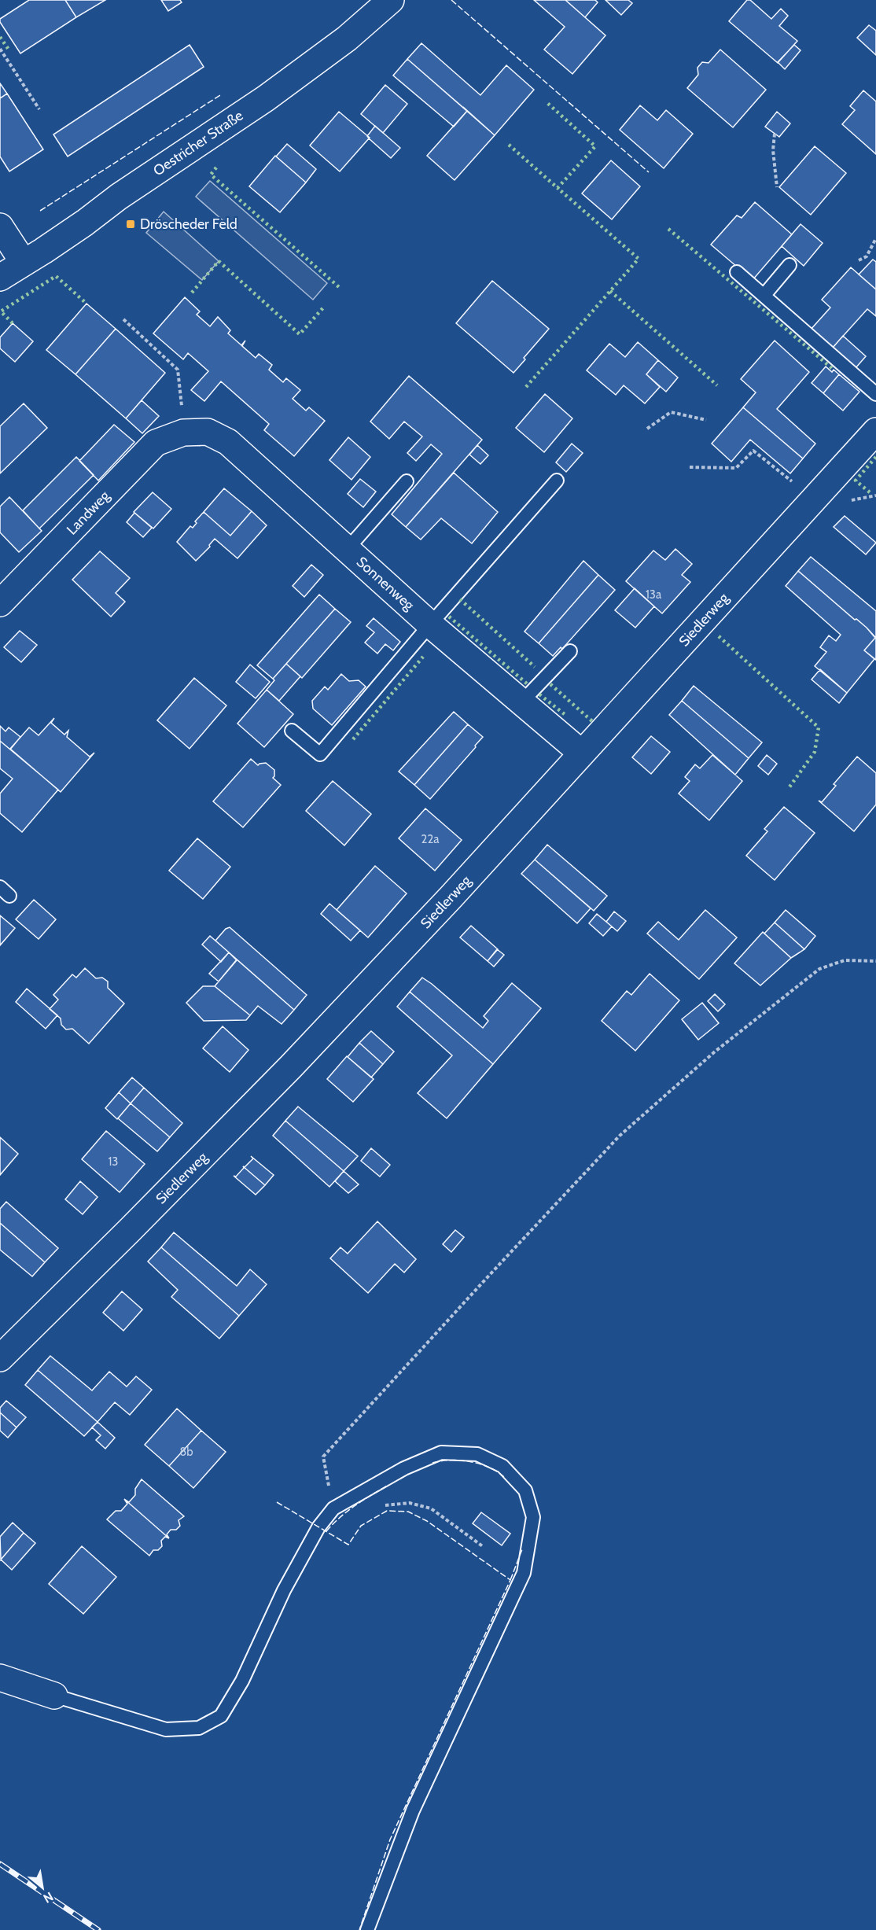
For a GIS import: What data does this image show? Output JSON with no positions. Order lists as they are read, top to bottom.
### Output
{
  "streets": {
    "street": [
      "Oestricher Straße",
      "Landweg",
      "Sonnenweg",
      "Siedlerweg"
    ]
  },
  "crossings": [
    ["Landweg", "Sonnenweg"],
    ["Sonnenweg", "Siedlerweg"]
  ],
  "places": {
    "transit": ["Dröscheder Feld"]
  },
  "house_numbers": [
    "13a",
    "22a",
    "13",
    "8b"
  ],
  "north": "bottom right"
}
